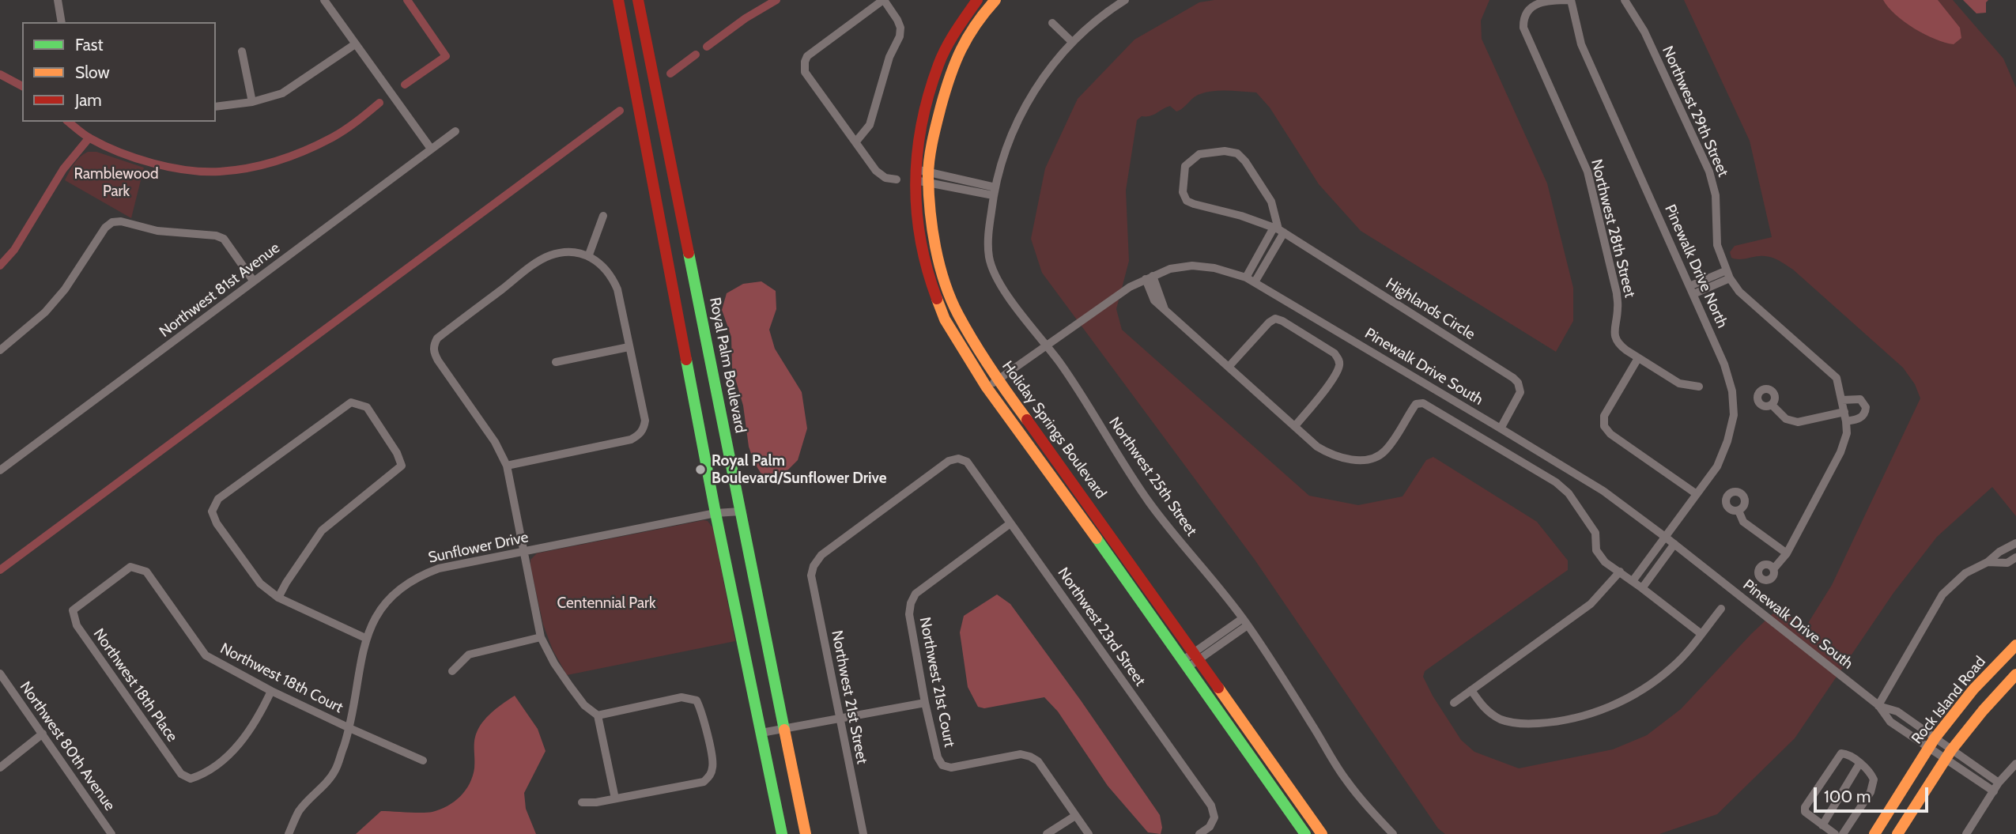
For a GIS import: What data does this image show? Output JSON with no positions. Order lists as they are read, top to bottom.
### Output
{
  "streets": {
    "main road": ["Royal Palm Boulevard", "Holiday Springs Boulevard", "Rock Island Road"],
    "street": [
      "Northwest 29th Street",
      "Northwest 28th Street",
      "Pinewalk Drive North",
      "Northwest 81st Avenue",
      "Highlands Circle",
      "Pinewalk Drive South",
      "Northwest 25th Street",
      "Sunflower Drive",
      "Northwest 23rd Street",
      "Northwest 18th Court",
      "Northwest 21st Court",
      "Northwest 18th Place",
      "Northwest 21st Street",
      "Northwest 80th Avenue"
    ]
  },
  "crossings": [
    ["Northwest 28th Street", "Pinewalk Drive North"],
    ["Pinewalk Drive North", "Pinewalk Drive South"],
    ["Highlands Circle", "Pinewalk Drive South"],
    ["Royal Palm Boulevard", "Sunflower Drive"],
    ["Pinewalk Drive South", "Holiday Springs Boulevard"],
    ["Pinewalk Drive South", "Northwest 25th Street"],
    ["Pinewalk Drive South", "Rock Island Road"],
    ["Sunflower Drive", "Northwest 18th Court"],
    ["Northwest 23rd Street", "Northwest 21st Court"],
    ["Northwest 23rd Street", "Northwest 21st Street"],
    ["Northwest 18th Court", "Northwest 18th Place"]
  ],
  "parks": ["Ramblewood Park", "Centennial Park"],
  "places": ["Royal Palm Boulevard/Sunflower Drive"],
  "legend": ["Fast", "Slow", "Jam"],
  "scale_bar": "100 m"
}
